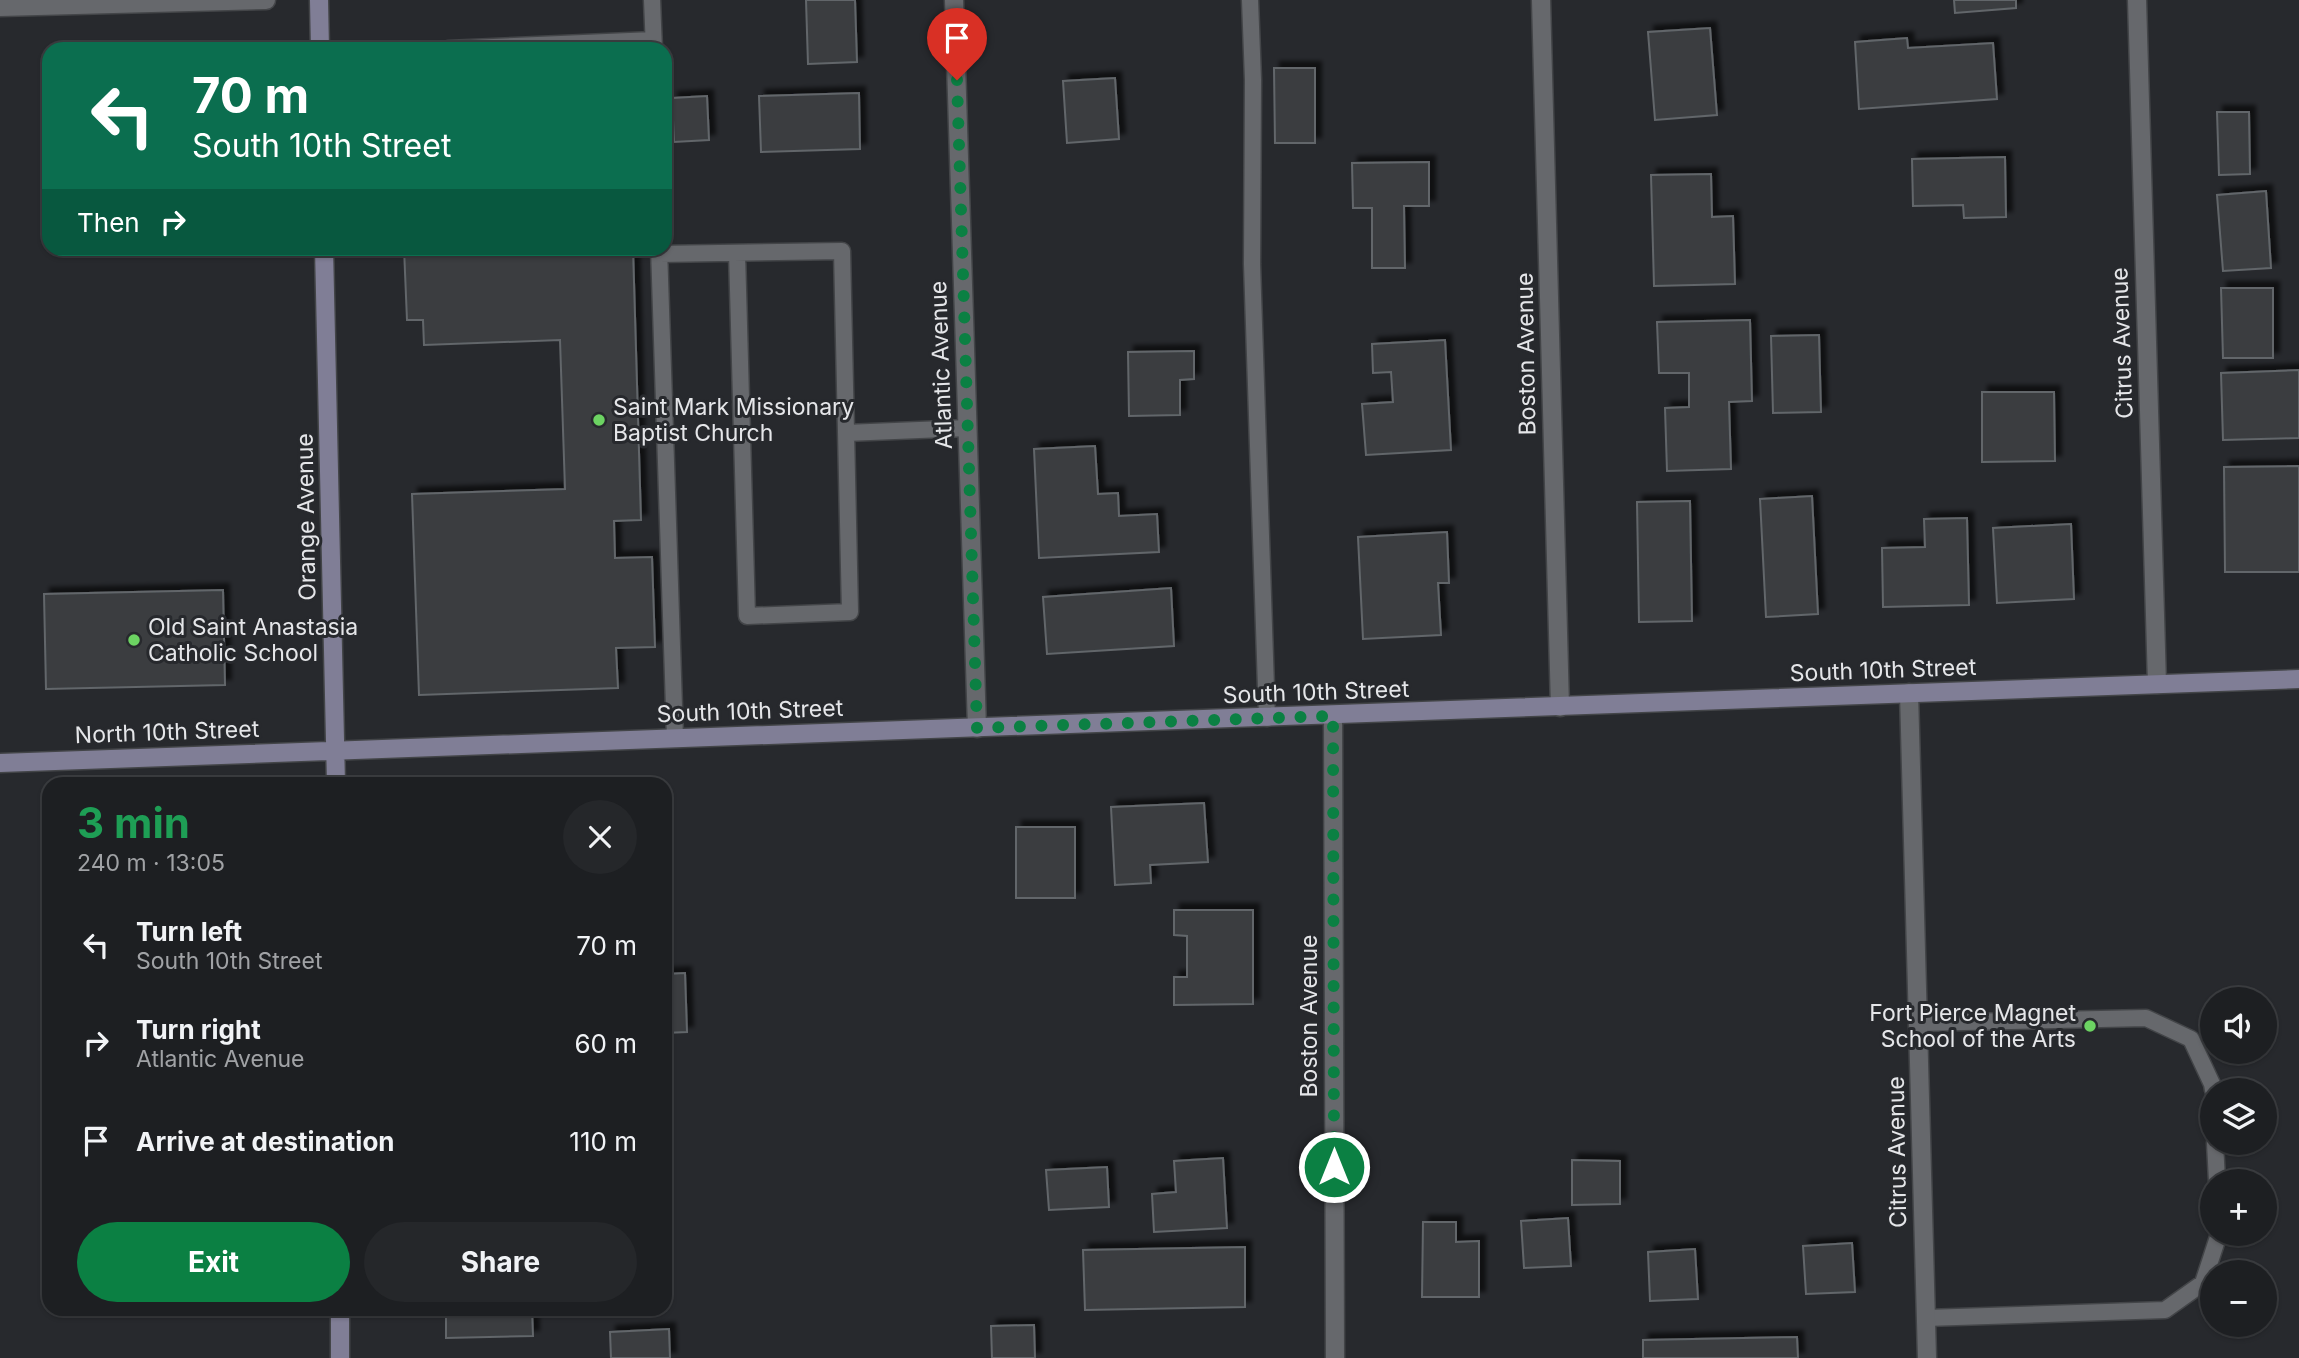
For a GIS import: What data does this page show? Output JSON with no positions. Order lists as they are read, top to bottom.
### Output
{
  "streets": {
    "street": [
      "Citrus Avenue",
      "Boston Avenue",
      "Atlantic Avenue",
      "Orange Avenue",
      "South 10th Street",
      "North 10th Street"
    ]
  },
  "crossings": [
    ["Citrus Avenue", "South 10th Street"],
    ["Boston Avenue", "South 10th Street"],
    ["Atlantic Avenue", "South 10th Street"],
    ["Orange Avenue", "South 10th Street"],
    ["Orange Avenue", "North 10th Street"],
    ["South 10th Street", "North 10th Street"]
  ],
  "places": ["Saint Mark Missionary Baptist Church", "Old Saint Anastasia Catholic School", "Fort Pierce Magnet School of the Arts"],
  "page": {
    "turn": ["70 m", "South 10th Street"],
    "then": "Then",
    "heading": ["3 min", "240 m · 13:05"],
    "list": [
      {
        "name": "Turn left",
        "note": "South 10th Street",
        "value": "70 m"
      },
      {
        "name": "Turn right",
        "note": "Atlantic Avenue",
        "value": "60 m"
      },
      {
        "name": "Arrive at destination",
        "value": "110 m"
      }
    ],
    "map_buttons": ["+", "−"],
    "buttons": ["Exit", "Share"]
  }
}
